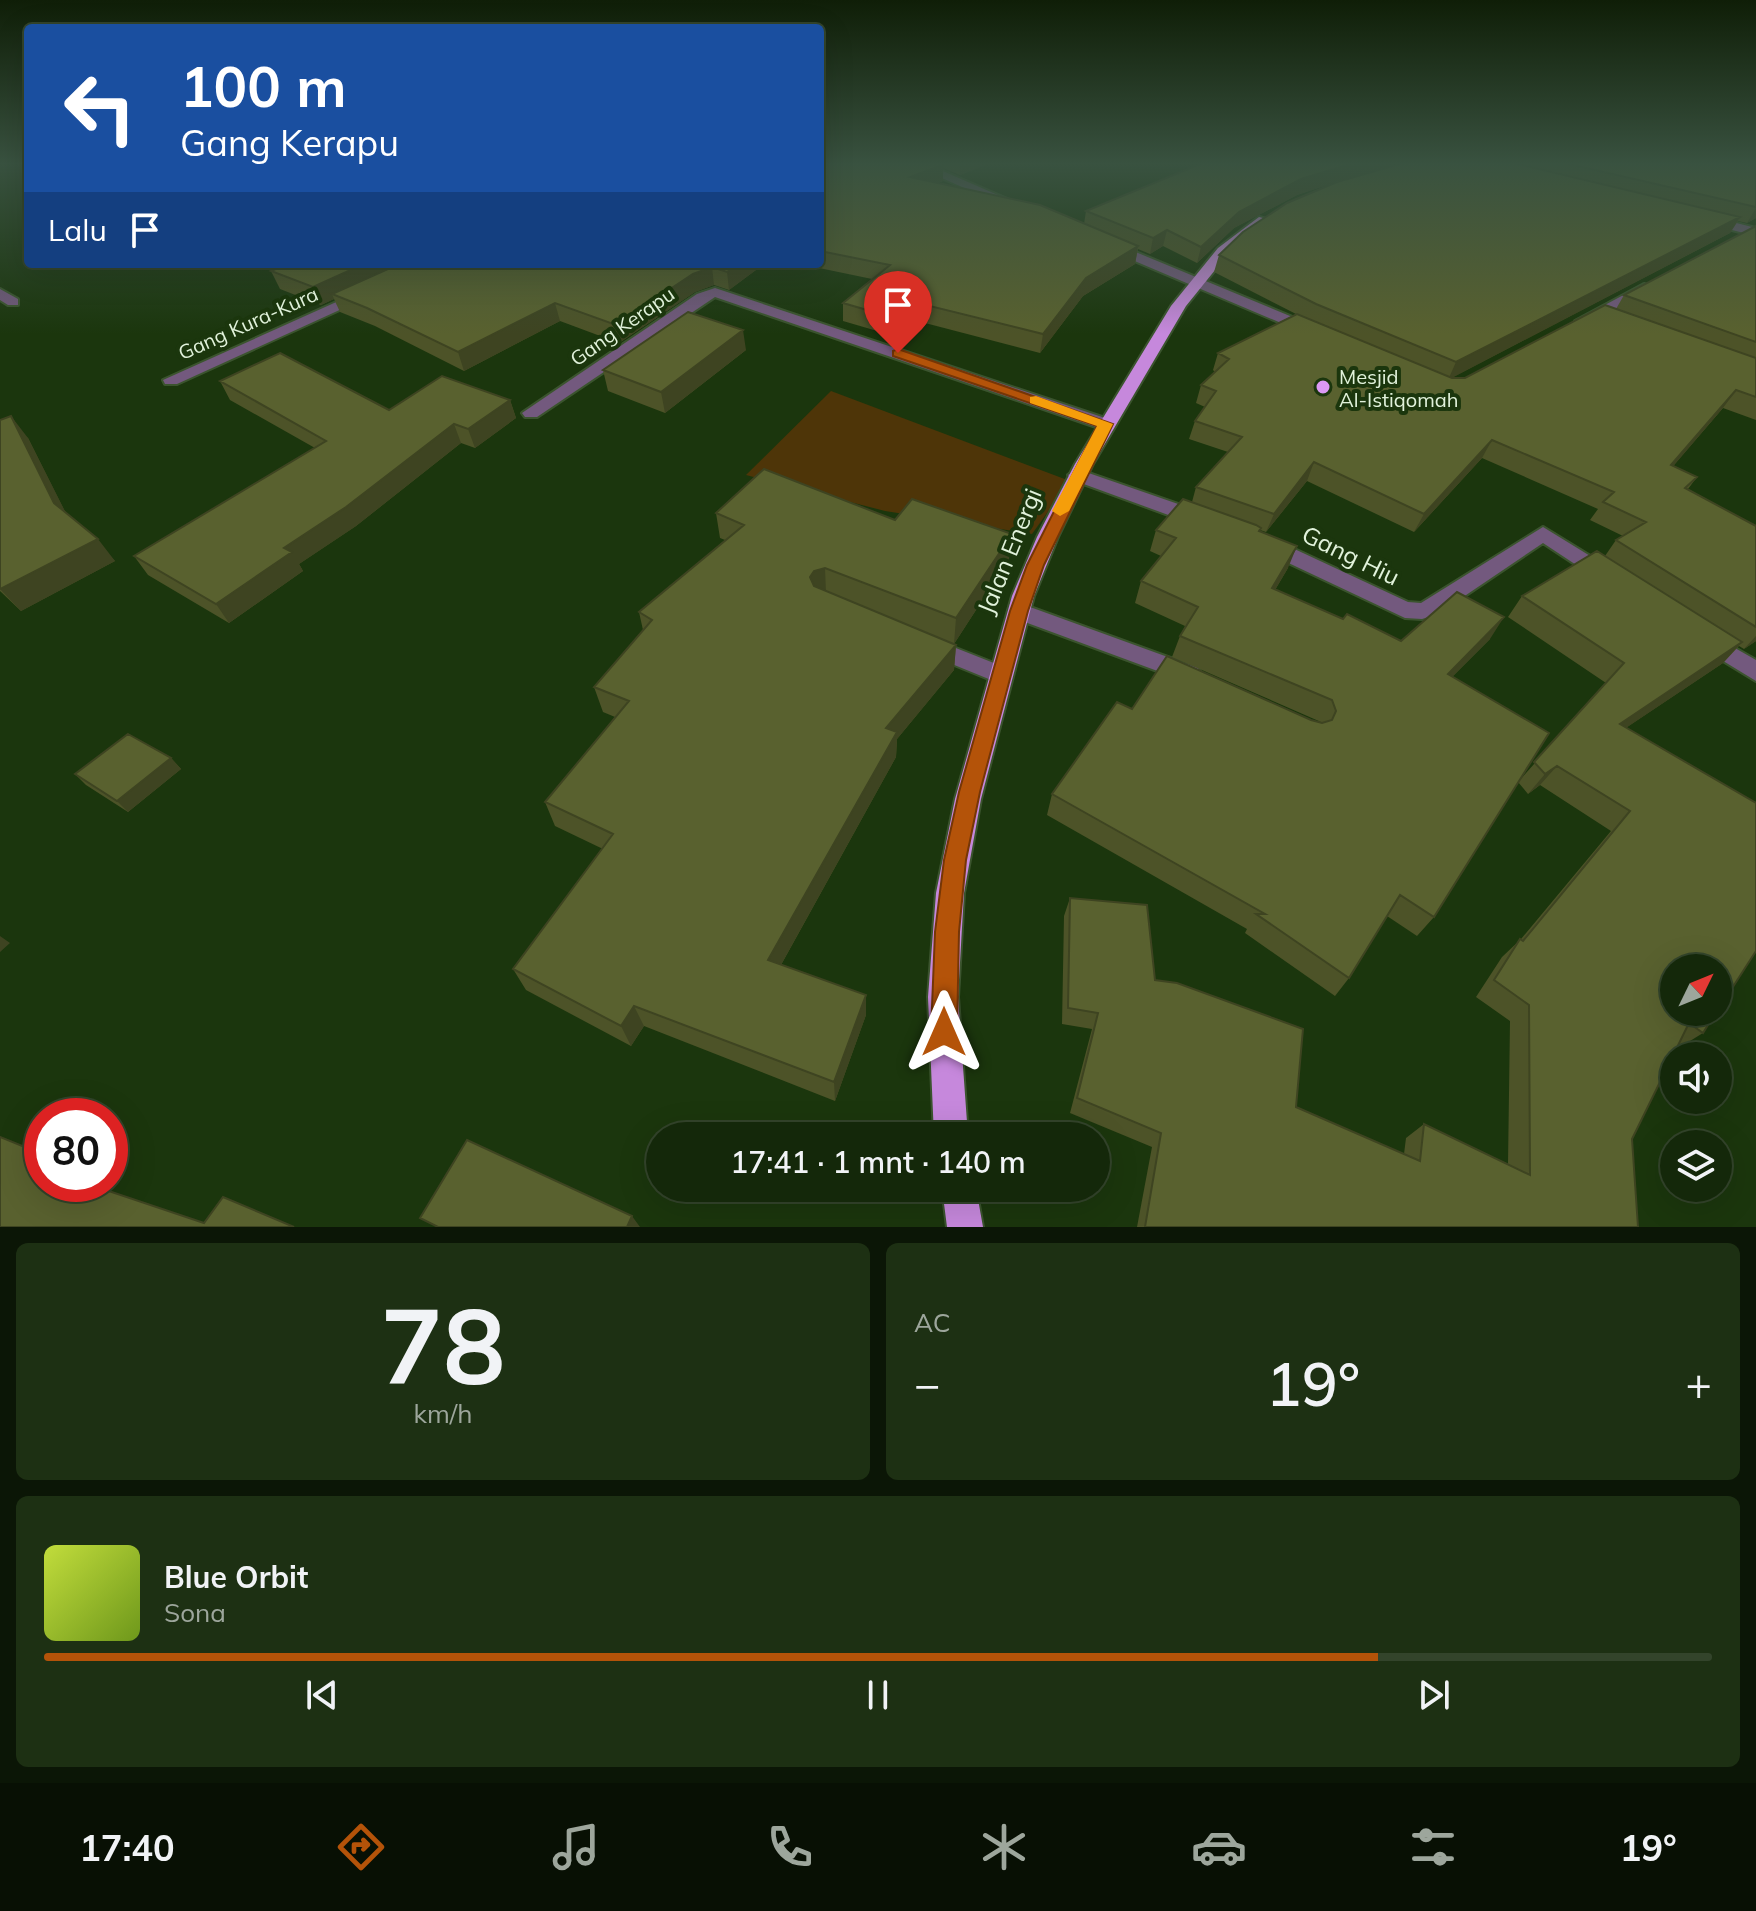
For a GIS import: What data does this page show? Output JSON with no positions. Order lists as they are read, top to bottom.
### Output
{
  "streets": {
    "highway": ["Jalan Energi"],
    "street": ["Gang Kura-Kura", "Gang Kerapu", "Gang Hiu"]
  },
  "crossings": [
    ["Gang Kerapu", "Jalan Energi"],
    ["Jalan Energi", "Gang Hiu"]
  ],
  "places": ["Mesjid Al-Istiqomah"],
  "north": "top right",
  "page": {
    "turn": ["100 m", "Gang Kerapu"],
    "then": "Lalu",
    "limit": "80",
    "trip": "17:41 · 1 mnt · 140 m",
    "tile": [
      ["78", "km/h"],
      "AC"
    ],
    "heat": ["−", "19°", "+"],
    "song": ["Blue Orbit", "Sona"],
    "tabs": ["17:40", "19°"]
  }
}
